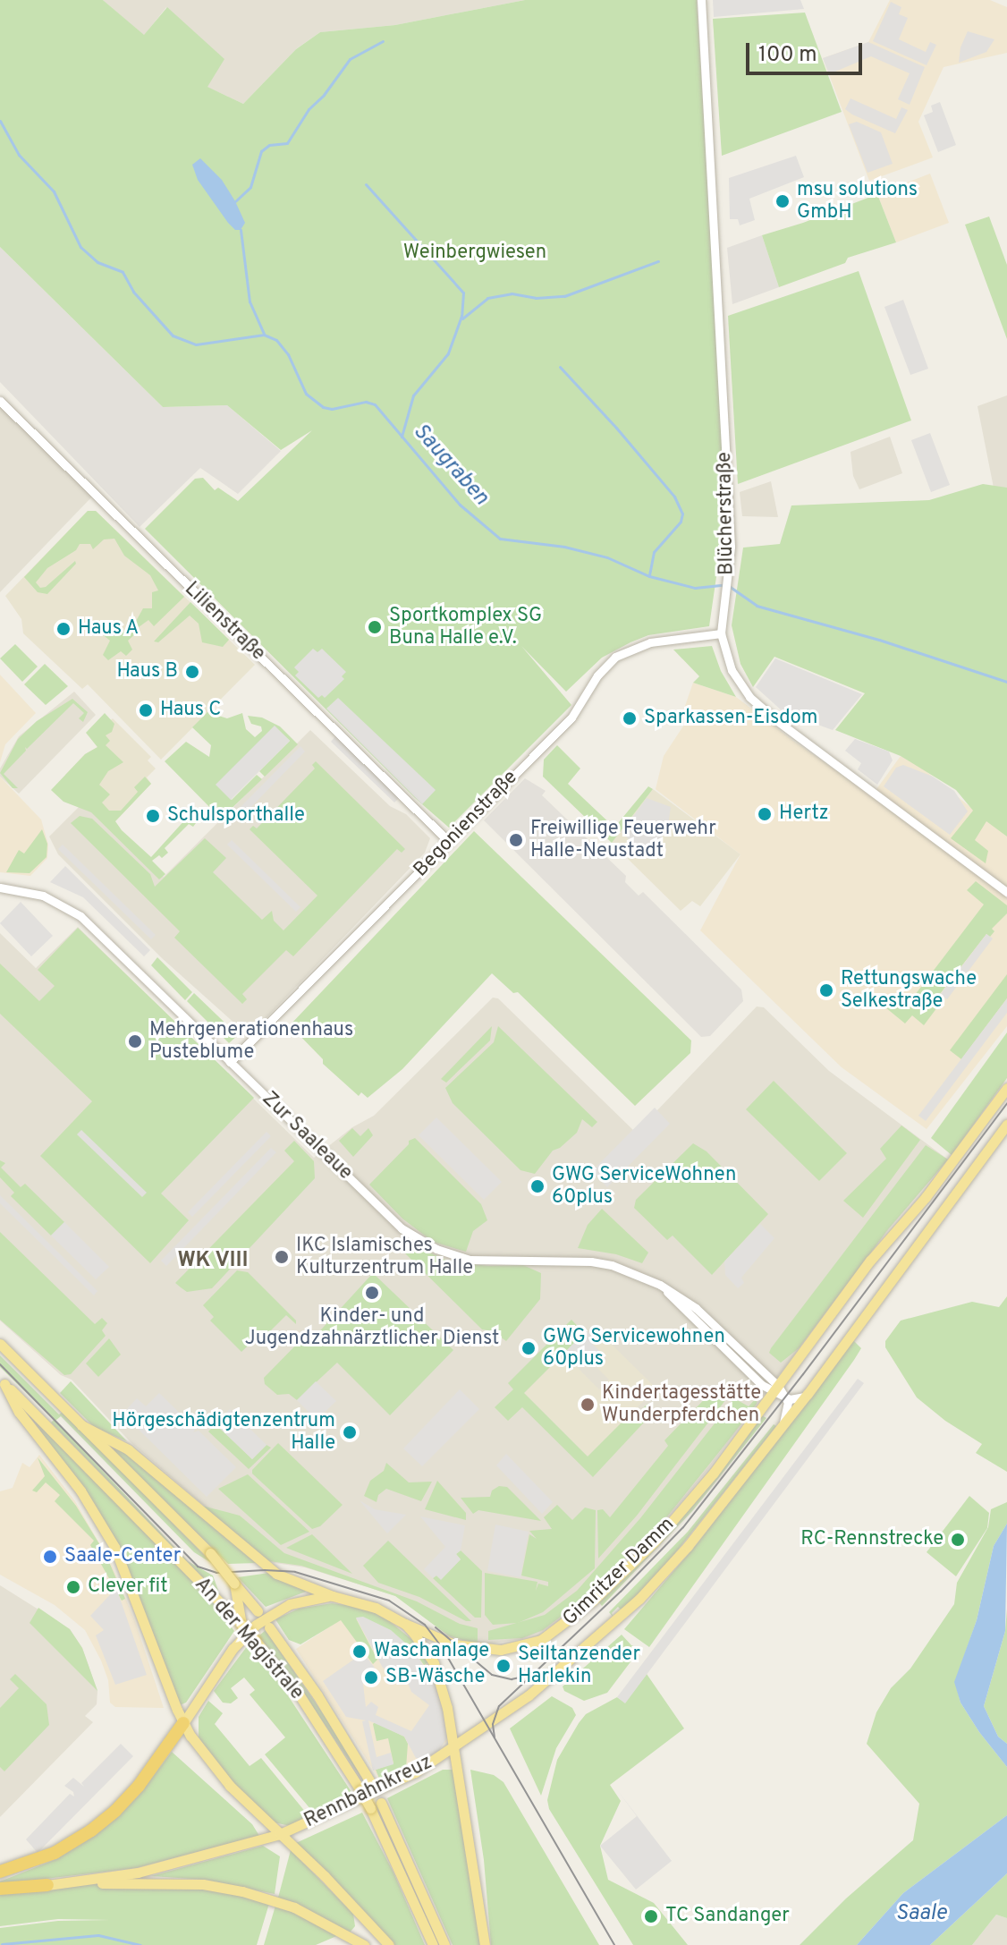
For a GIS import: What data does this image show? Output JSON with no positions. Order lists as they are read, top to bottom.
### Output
{
  "streets": {
    "main road": ["Gimritzer Damm", "An der Magistrale", "Rennbahnkreuz"],
    "street": [
      "Blücherstraße",
      "Lilienstraße",
      "Begonienstraße",
      "Zur Saaleaue"
    ]
  },
  "crossings": [
    ["Blücherstraße", "Begonienstraße"],
    ["Lilienstraße", "Begonienstraße"],
    ["Begonienstraße", "Zur Saaleaue"],
    ["Zur Saaleaue", "Gimritzer Damm"],
    ["Gimritzer Damm", "Rennbahnkreuz"]
  ],
  "districts": ["WK VIII"],
  "water": ["Saugraben", "Saale"],
  "parks": ["Weinbergwiesen"],
  "places": [
    "msu solutions GmbH",
    "Sportkomplex SG Buna Halle e.V.",
    "Haus A",
    "Haus B",
    "Haus C",
    "Sparkassen-Eisdom",
    "Hertz",
    "Schulsporthalle",
    "Freiwillige Feuerwehr Halle-Neustadt",
    "Rettungswache Selkestraße",
    "Mehrgenerationenhaus Pusteblume",
    "GWG ServiceWohnen 60plus",
    "IKC Islamisches Kulturzentrum Halle",
    "Kinder- und Jugendzahnärztlicher Dienst",
    "GWG Servicewohnen 60plus",
    "Kindertagesstätte Wunderpferdchen",
    "Hörgeschädigtenzentrum Halle",
    "RC-Rennstrecke",
    "Saale-Center",
    "Clever fit",
    "Waschanlage",
    "Seiltanzender Harlekin",
    "SB-Wäsche",
    "TC Sandanger"
  ],
  "scale_bar": "100 m"
}
